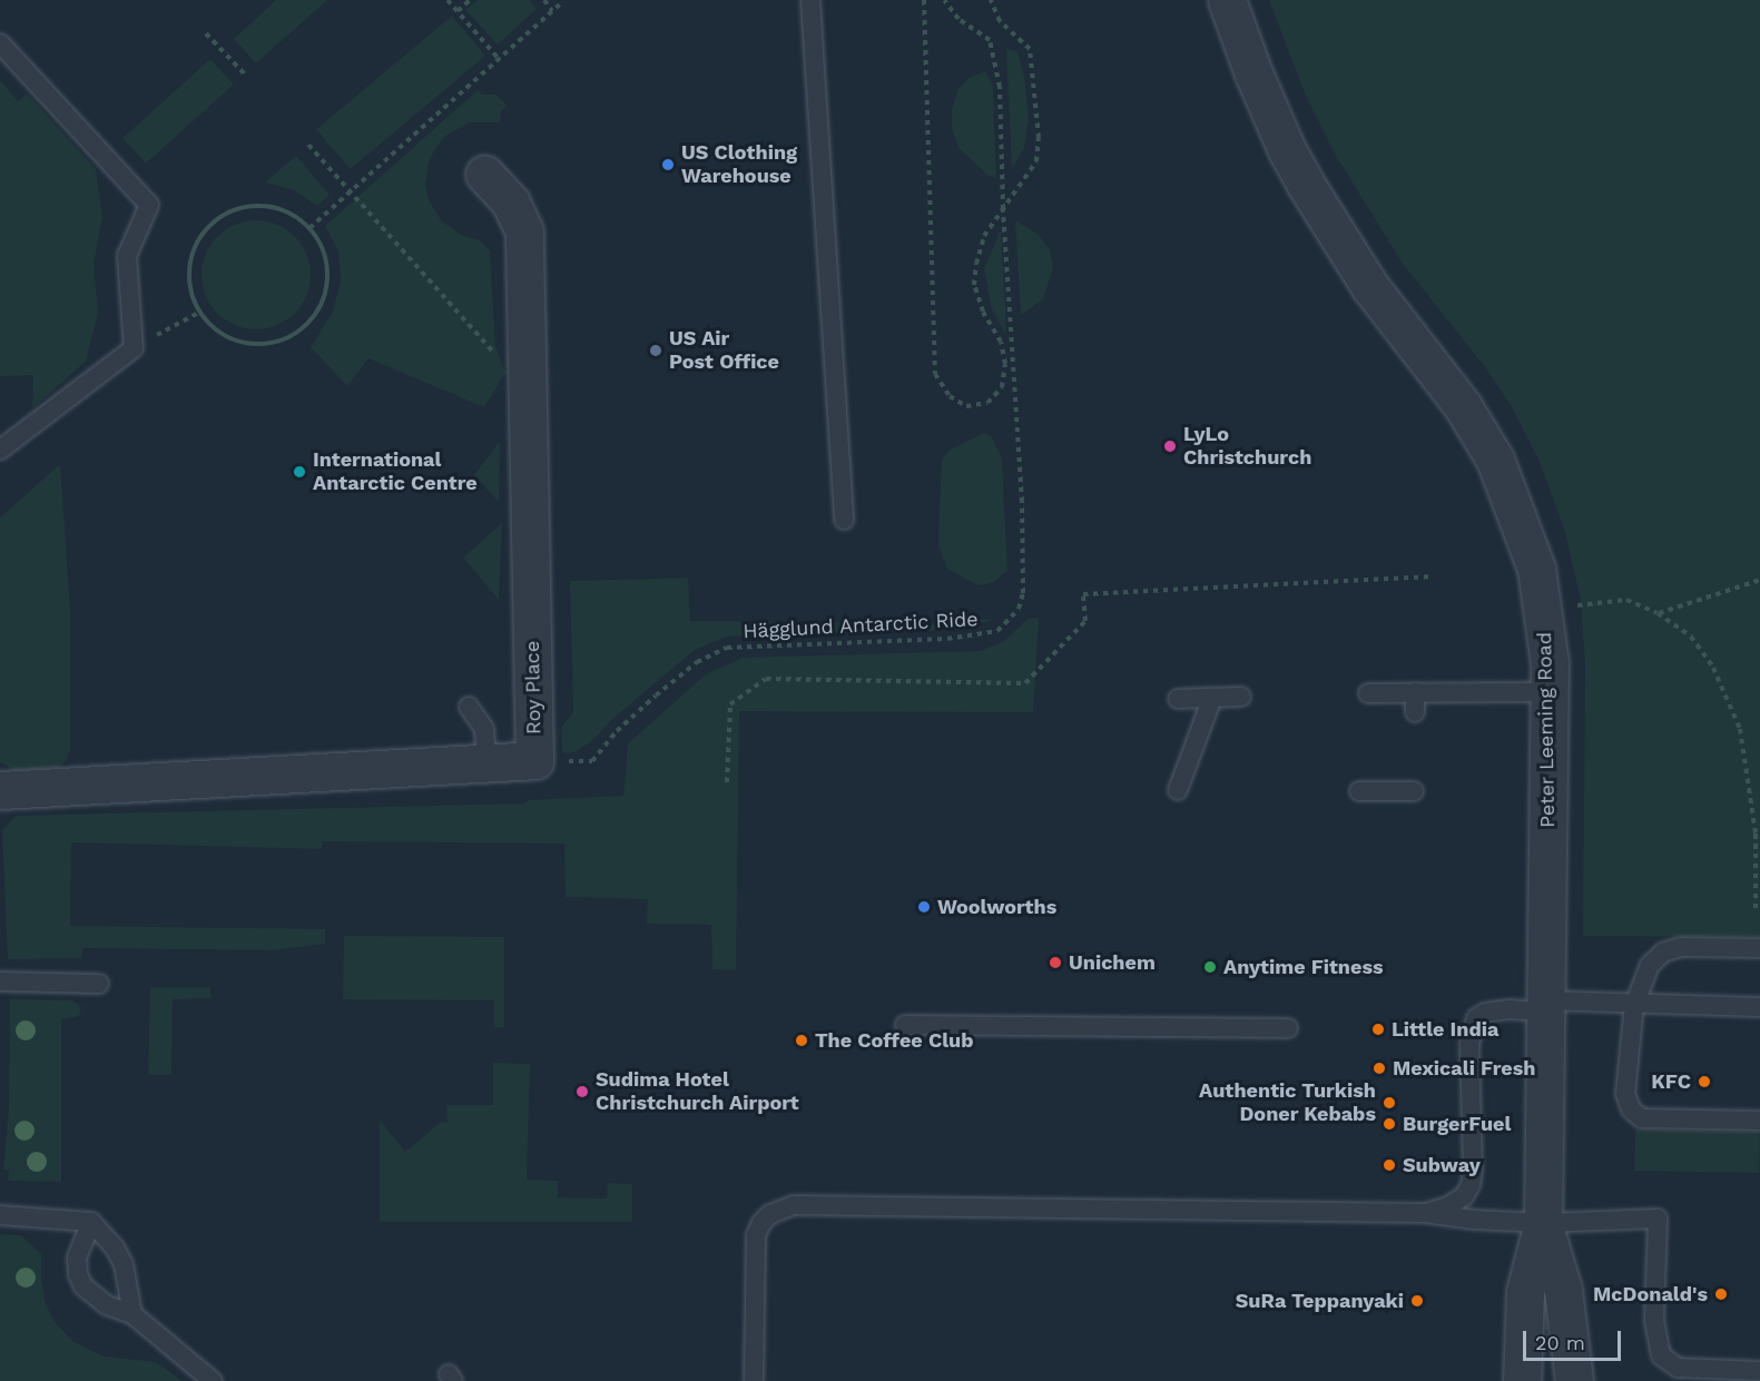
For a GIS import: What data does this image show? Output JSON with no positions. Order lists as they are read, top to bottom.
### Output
{
  "streets": {
    "street": ["Roy Place", "Peter Leeming Road"],
    "path": ["Hägglund Antarctic Ride"]
  },
  "crossings": [
    ["Hägglund Antarctic Ride", "Roy Place"]
  ],
  "places": [
    "US Clothing Warehouse",
    "US Air Post Office",
    "LyLo Christchurch",
    "International Antarctic Centre",
    "Woolworths",
    "Unichem",
    "Anytime Fitness",
    "Little India",
    "The Coffee Club",
    "Mexicali Fresh",
    "KFC",
    "Sudima Hotel Christchurch Airport",
    "Authentic Turkish Doner Kebabs",
    "BurgerFuel",
    "Subway",
    "McDonald's",
    "SuRa Teppanyaki"
  ],
  "scale_bar": "20 m"
}
